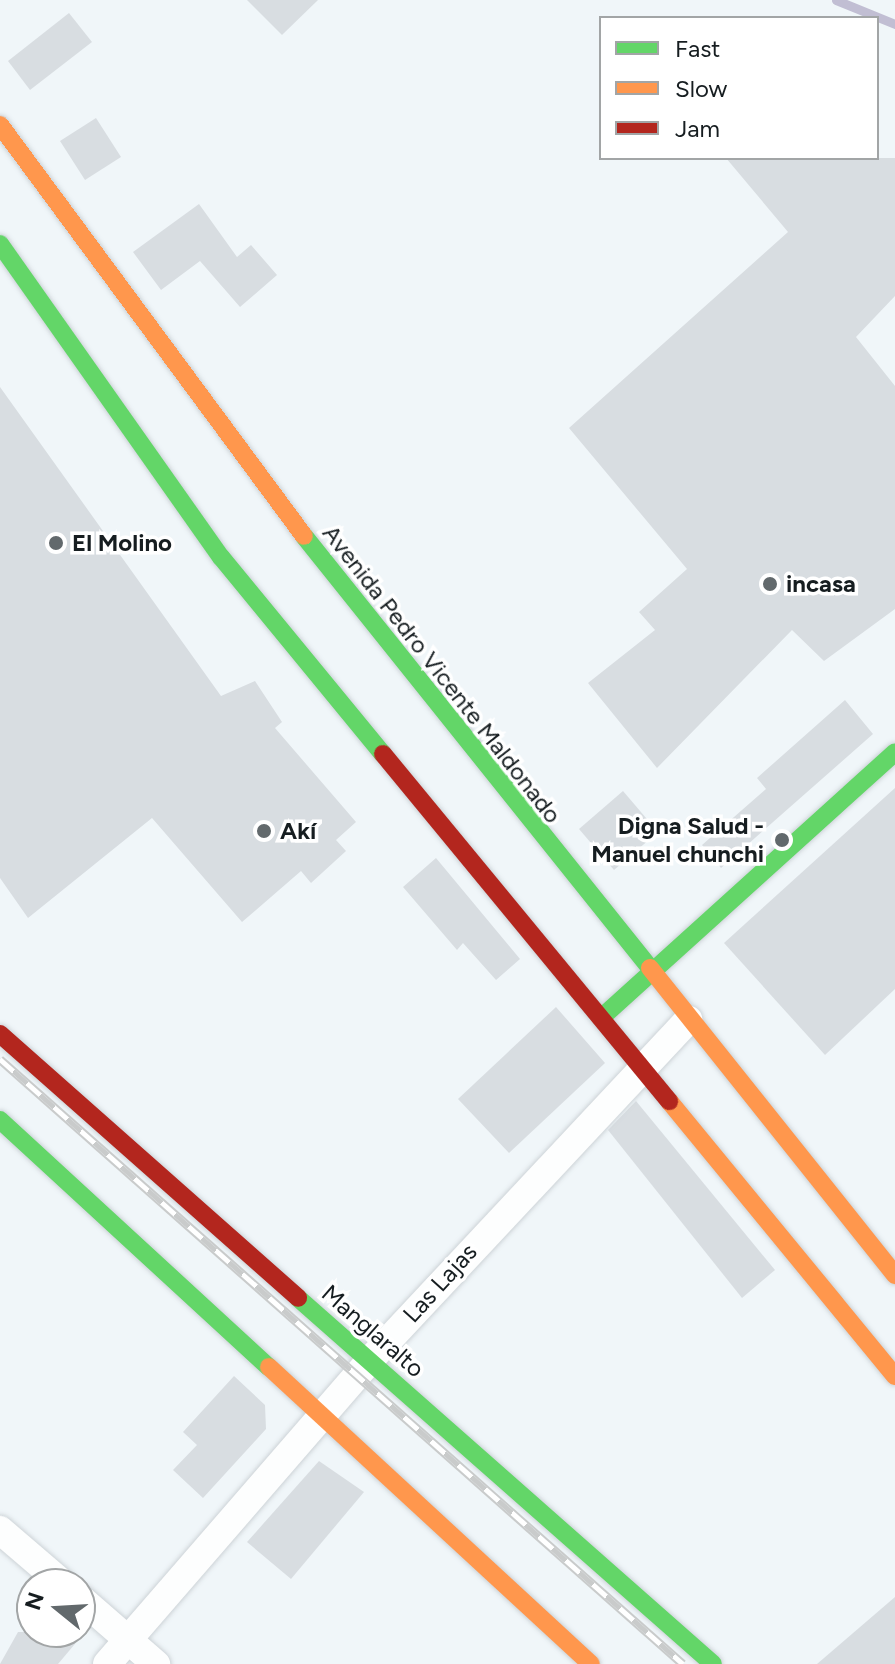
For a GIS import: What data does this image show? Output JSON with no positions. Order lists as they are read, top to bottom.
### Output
{
  "streets": {
    "main road": ["Avenida Pedro Vicente Maldonado", "Manglaralto"],
    "street": ["Las Lajas"]
  },
  "crossings": [
    ["Avenida Pedro Vicente Maldonado", "Las Lajas"],
    ["Las Lajas", "Manglaralto"]
  ],
  "places": [
    "El Molino",
    "incasa",
    "Akí",
    "Digna Salud - Manuel chunchi"
  ],
  "legend": ["Fast", "Slow", "Jam"],
  "north": "left"
}
